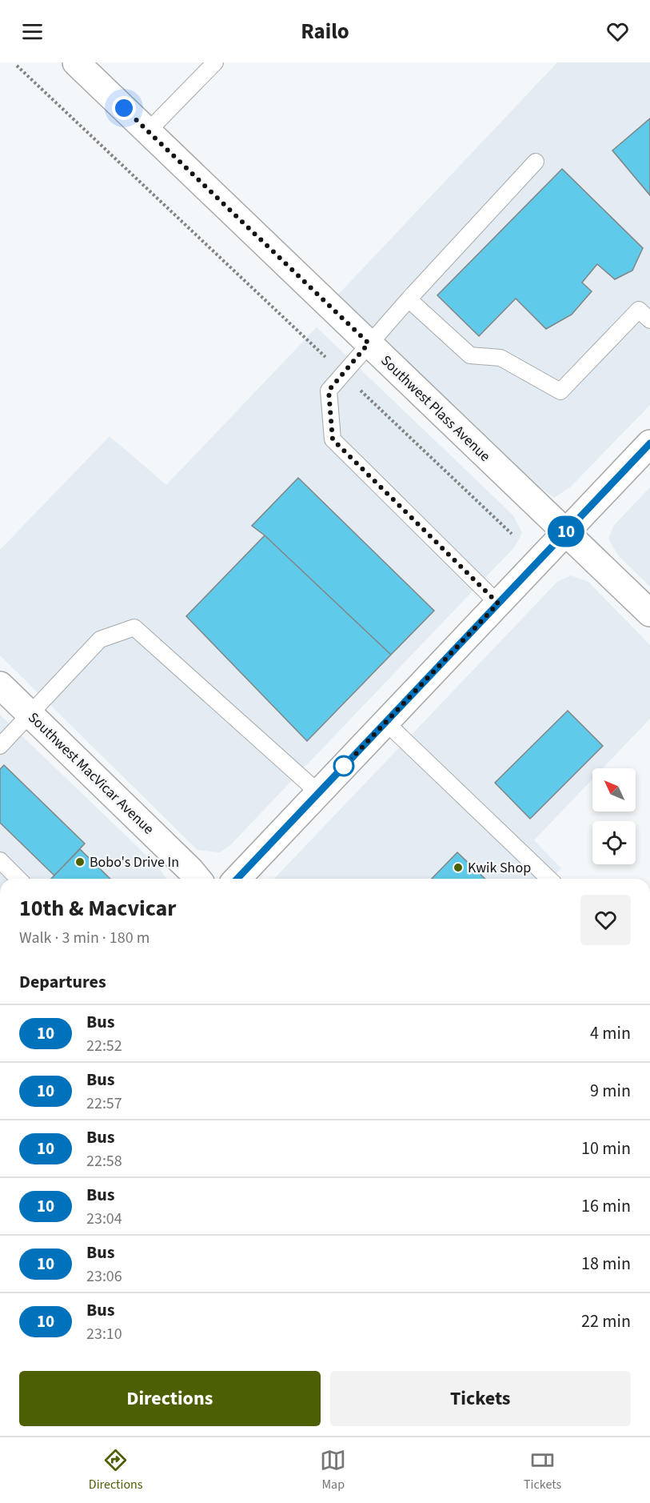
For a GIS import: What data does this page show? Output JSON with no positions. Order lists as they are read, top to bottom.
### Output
{
  "streets": {
    "street": ["Southwest Plass Avenue", "Southwest MacVicar Avenue"]
  },
  "places": ["Bobo's Drive In", "Kwik Shop"],
  "lines": ["bus line 10"],
  "north": "top left",
  "page": {
    "header": "Railo",
    "on_map": "10",
    "heading": [
      ["10th & Macvicar", "Walk · 3 min · 180 m"],
      "Departures"
    ],
    "list": [
      {
        "mark": "10",
        "name": "Bus",
        "note": "22:52",
        "value": "4 min"
      },
      {
        "mark": "10",
        "name": "Bus",
        "note": "22:57",
        "value": "9 min"
      },
      {
        "mark": "10",
        "name": "Bus",
        "note": "22:58",
        "value": "10 min"
      },
      {
        "mark": "10",
        "name": "Bus",
        "note": "23:04",
        "value": "16 min"
      },
      {
        "mark": "10",
        "name": "Bus",
        "note": "23:06",
        "value": "18 min"
      },
      {
        "mark": "10",
        "name": "Bus",
        "note": "23:10",
        "value": "22 min"
      }
    ],
    "buttons": ["Directions", "Tickets"],
    "tabs": ["Directions", "Map", "Tickets"]
  }
}
